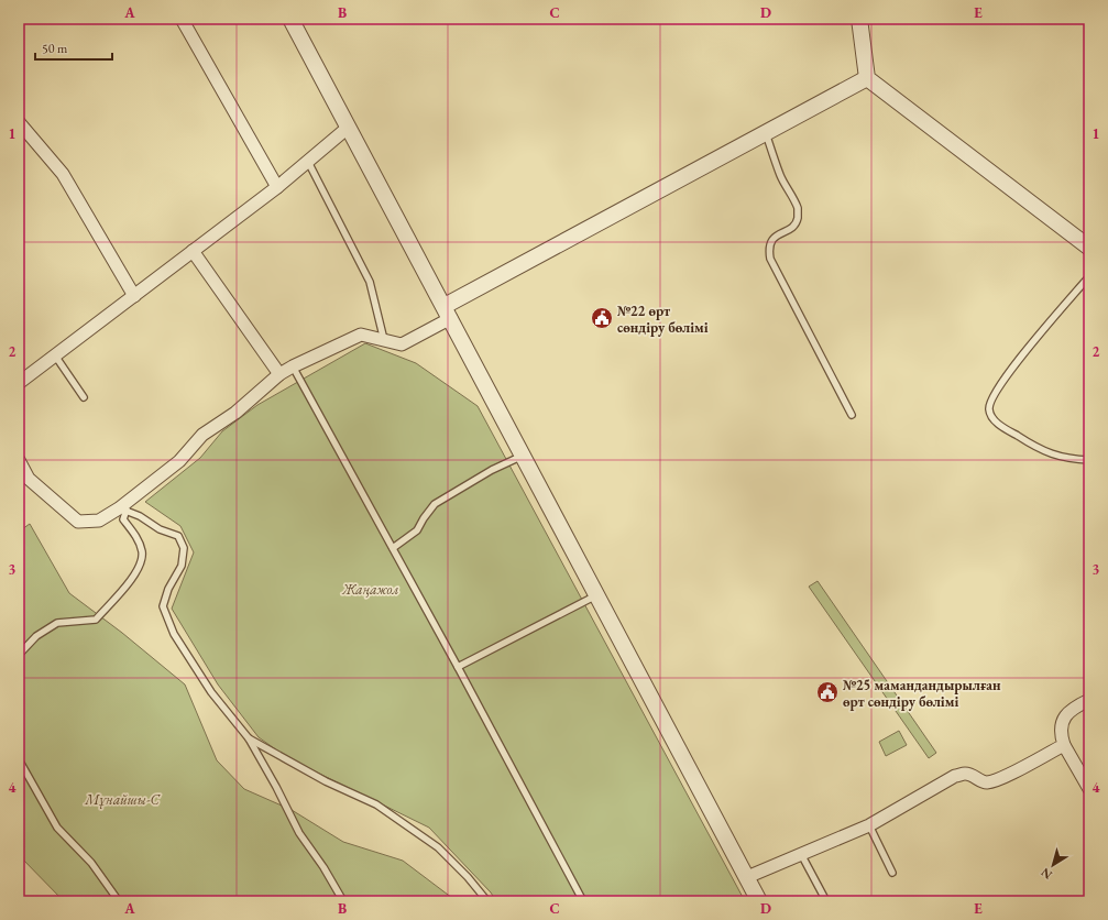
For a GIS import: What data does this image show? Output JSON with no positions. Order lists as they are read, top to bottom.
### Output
{
  "parks": ["Жаңажол", "Мұнайшы-С"],
  "places": {
    "public building": ["№22 өрт сөндіру бөлімі", "№25 мамандандырылған өрт сөндіру бөлімі"]
  },
  "scale_bar": "50 m",
  "north": "bottom left",
  "grid": {
    "columns": [
      "A",
      "B",
      "C",
      "D",
      "E"
    ],
    "rows": [
      "1",
      "2",
      "3",
      "4"
    ]
  }
}
